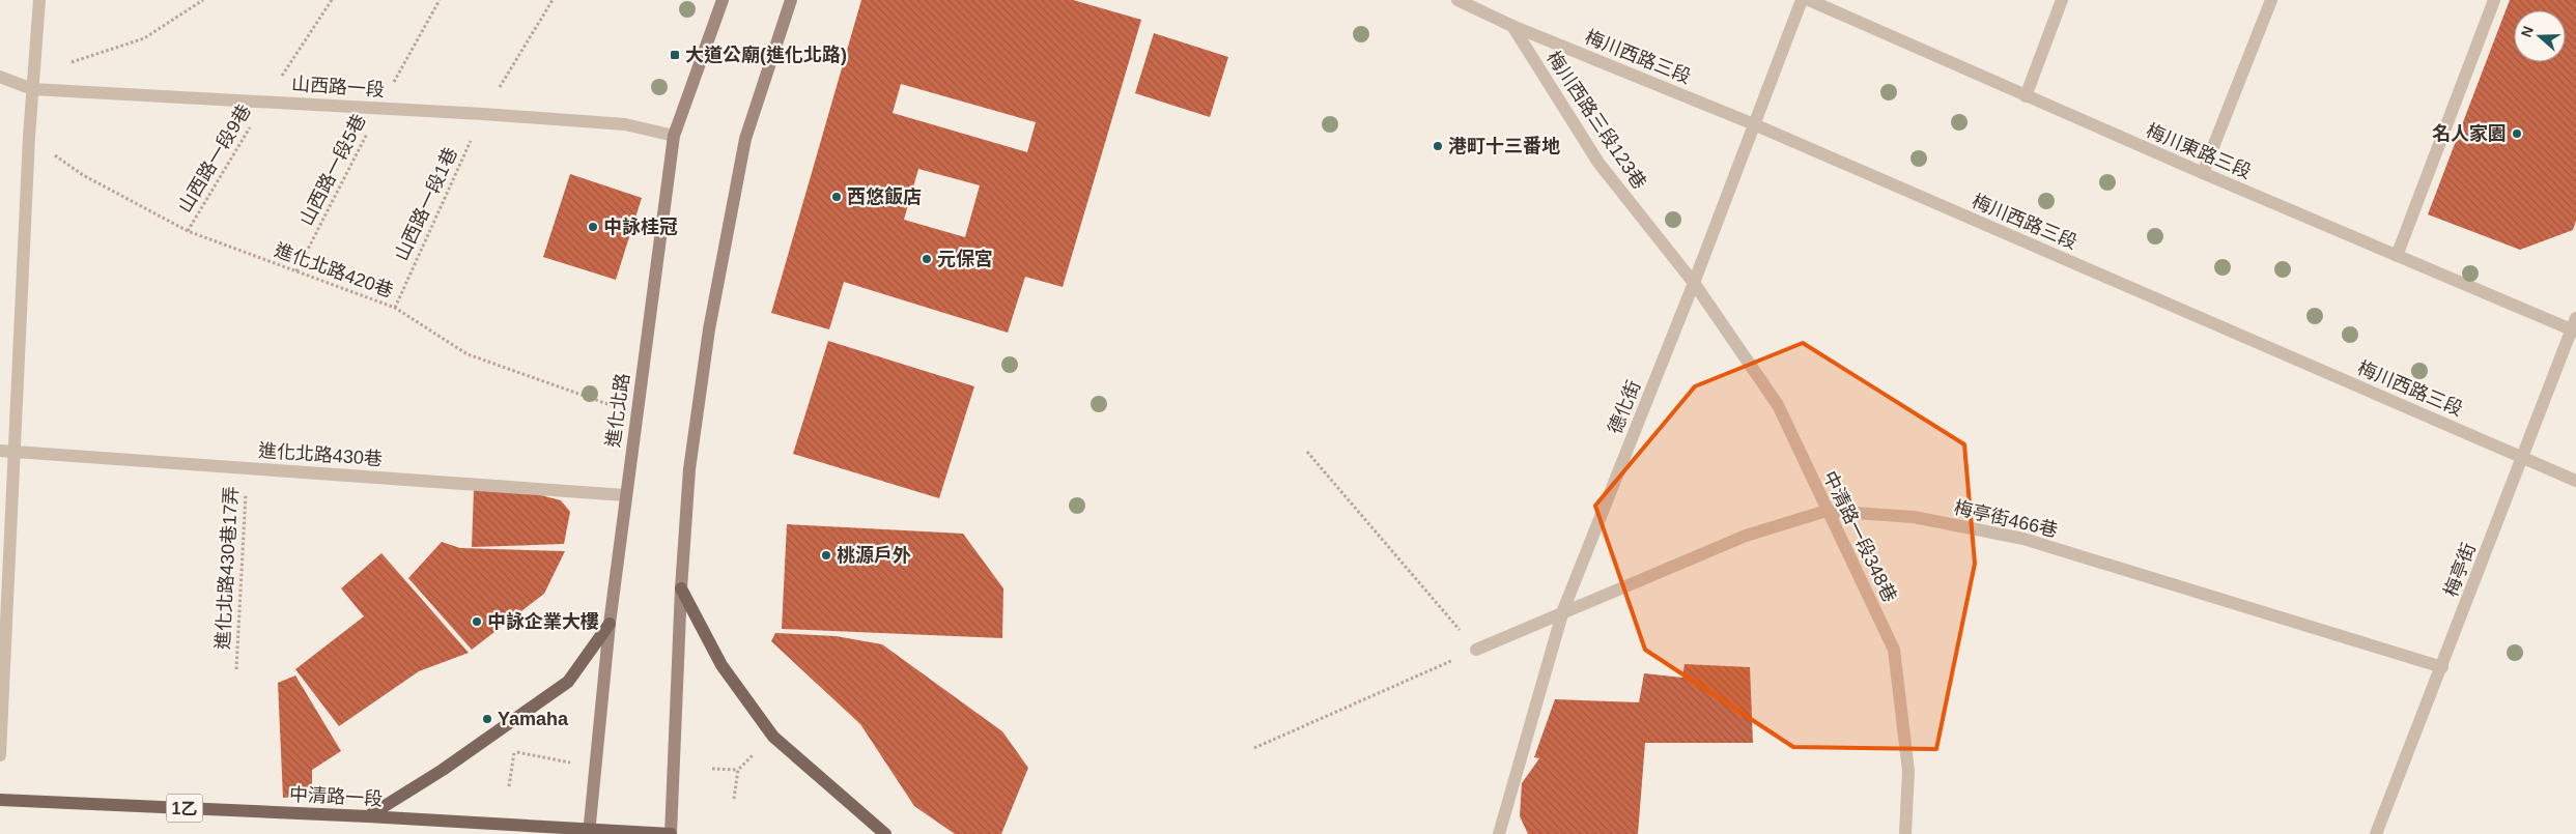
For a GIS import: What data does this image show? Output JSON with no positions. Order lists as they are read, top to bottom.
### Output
{
  "streets": {
    "main road": ["進化北路", "中清路一段", "1乙"],
    "street": [
      "梅川西路三段",
      "山西路一段",
      "梅川西路三段123巷",
      "梅川東路三段",
      "德化街",
      "進化北路430巷",
      "梅亭街466巷",
      "中清路一段348巷",
      "梅亭街"
    ],
    "path": [
      "山西路一段9巷",
      "山西路一段5巷",
      "山西路一段1巷",
      "進化北路420巷",
      "進化北路430巷17弄"
    ]
  },
  "crossings": [
    ["梅川西路三段", "梅川西路三段123巷"],
    ["梅川西路三段", "德化街"],
    ["梅川西路三段", "梅亭街"],
    ["山西路一段", "山西路一段9巷"],
    ["山西路一段", "山西路一段5巷"],
    ["山西路一段", "山西路一段1巷"],
    ["山西路一段", "進化北路"],
    ["梅川西路三段123巷", "德化街"],
    ["梅川西路三段123巷", "中清路一段348巷"],
    ["梅川東路三段", "梅亭街"],
    ["山西路一段9巷", "進化北路420巷"],
    ["山西路一段5巷", "進化北路420巷"],
    ["山西路一段1巷", "進化北路420巷"],
    ["進化北路420巷", "進化北路"],
    ["德化街", "梅亭街466巷"],
    ["德化街", "中清路一段348巷"],
    ["進化北路", "進化北路430巷"],
    ["進化北路", "中清路一段"],
    ["進化北路430巷", "進化北路430巷17弄"],
    ["梅亭街466巷", "中清路一段348巷"],
    ["梅亭街466巷", "梅亭街"]
  ],
  "places": {
    "transit": ["大道公廟(進化北路)"],
    "other": [
      "名人家園",
      "港町十三番地",
      "西悠飯店",
      "中詠桂冠",
      "元保宮",
      "桃源戶外",
      "中詠企業大樓",
      "Yamaha"
    ]
  },
  "north": "left"
}
